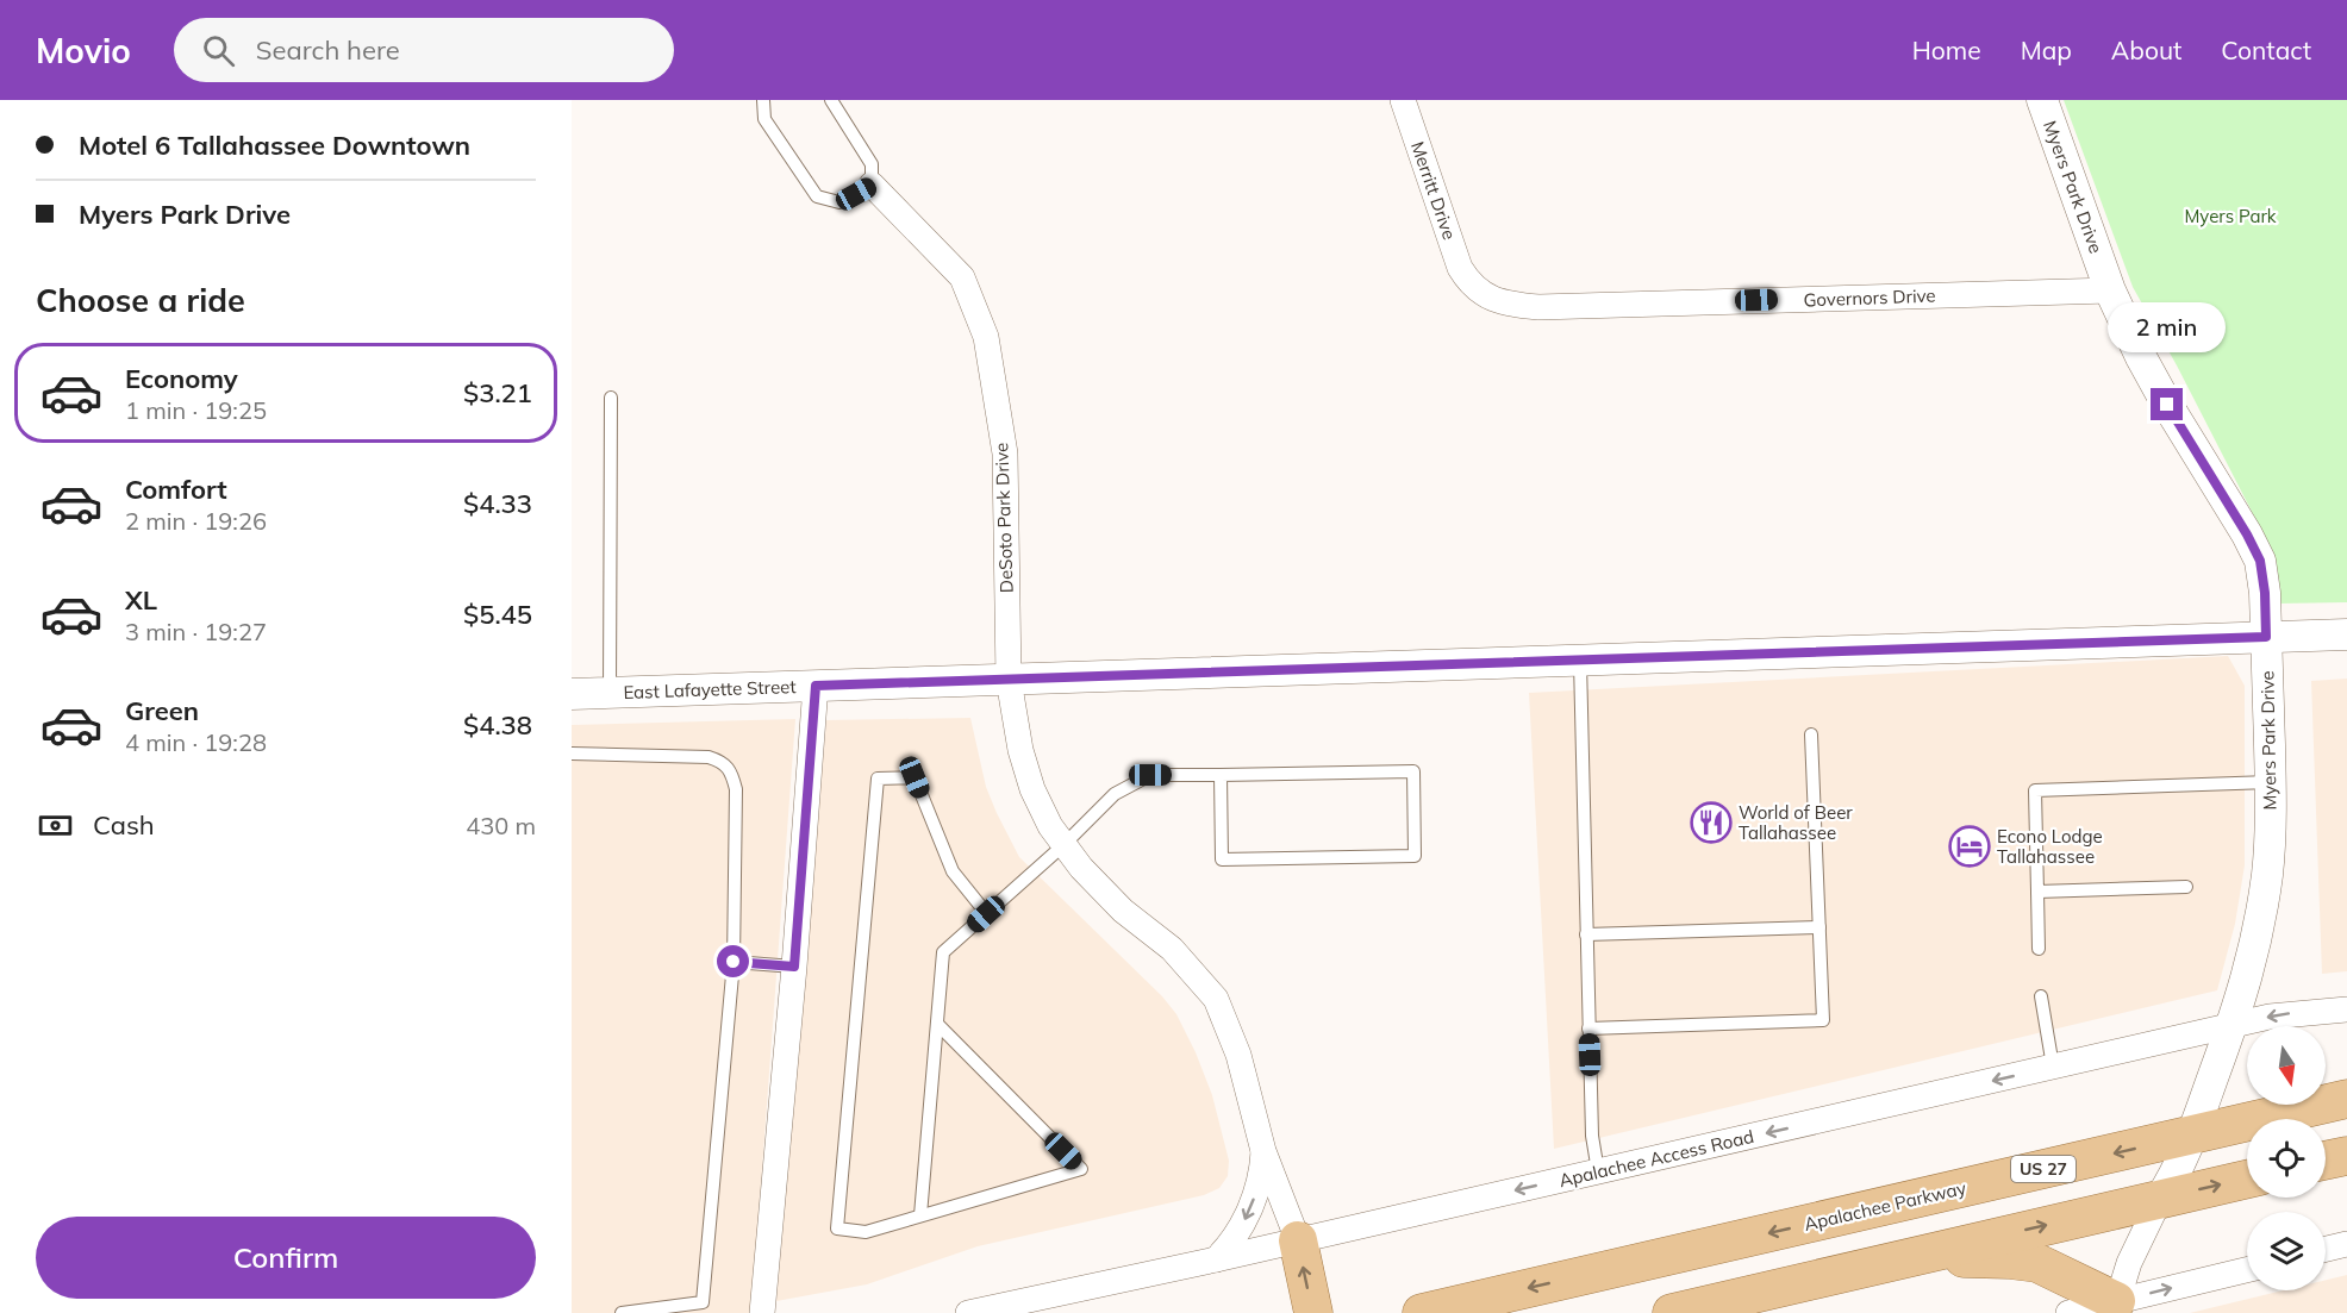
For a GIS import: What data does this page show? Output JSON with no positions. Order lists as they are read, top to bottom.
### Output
{
  "streets": {
    "main road": ["US 27", "Apalachee Parkway"],
    "street": [
      "Myers Park Drive",
      "Merritt Drive",
      "Governors Drive",
      "DeSoto Park Drive",
      "East Lafayette Street",
      "Apalachee Access Road"
    ]
  },
  "crossings": [
    ["Myers Park Drive", "Governors Drive"],
    ["Myers Park Drive", "East Lafayette Street"],
    ["Myers Park Drive", "Apalachee Access Road"],
    ["Myers Park Drive", "Apalachee Parkway"],
    ["Merritt Drive", "Governors Drive"],
    ["DeSoto Park Drive", "East Lafayette Street"],
    ["DeSoto Park Drive", "Apalachee Access Road"]
  ],
  "one_way": ["Apalachee Access Road"],
  "parks": ["Myers Park"],
  "places": {
    "restaurant": ["World of Beer Tallahassee"],
    "hotel": ["Econo Lodge Tallahassee"]
  },
  "north": "bottom",
  "page": {
    "header": "Movio",
    "search": "Search here",
    "nav": [
      "Home",
      "Map",
      "About",
      "Contact"
    ],
    "banner": ["Motel 6 Tallahassee Downtown", "Myers Park Drive"],
    "heading": "Choose a ride",
    "bubble": "2 min",
    "list": [
      {
        "name": "Economy",
        "note": "1 min · 19:25",
        "value": "$3.21"
      },
      {
        "name": "Comfort",
        "note": "2 min · 19:26",
        "value": "$4.33"
      },
      {
        "name": "XL",
        "note": "3 min · 19:27",
        "value": "$5.45"
      },
      {
        "name": "Green",
        "note": "4 min · 19:28",
        "value": "$4.38"
      }
    ],
    "pay": ["Cash", "430 m"],
    "buttons": "Confirm"
  }
}
